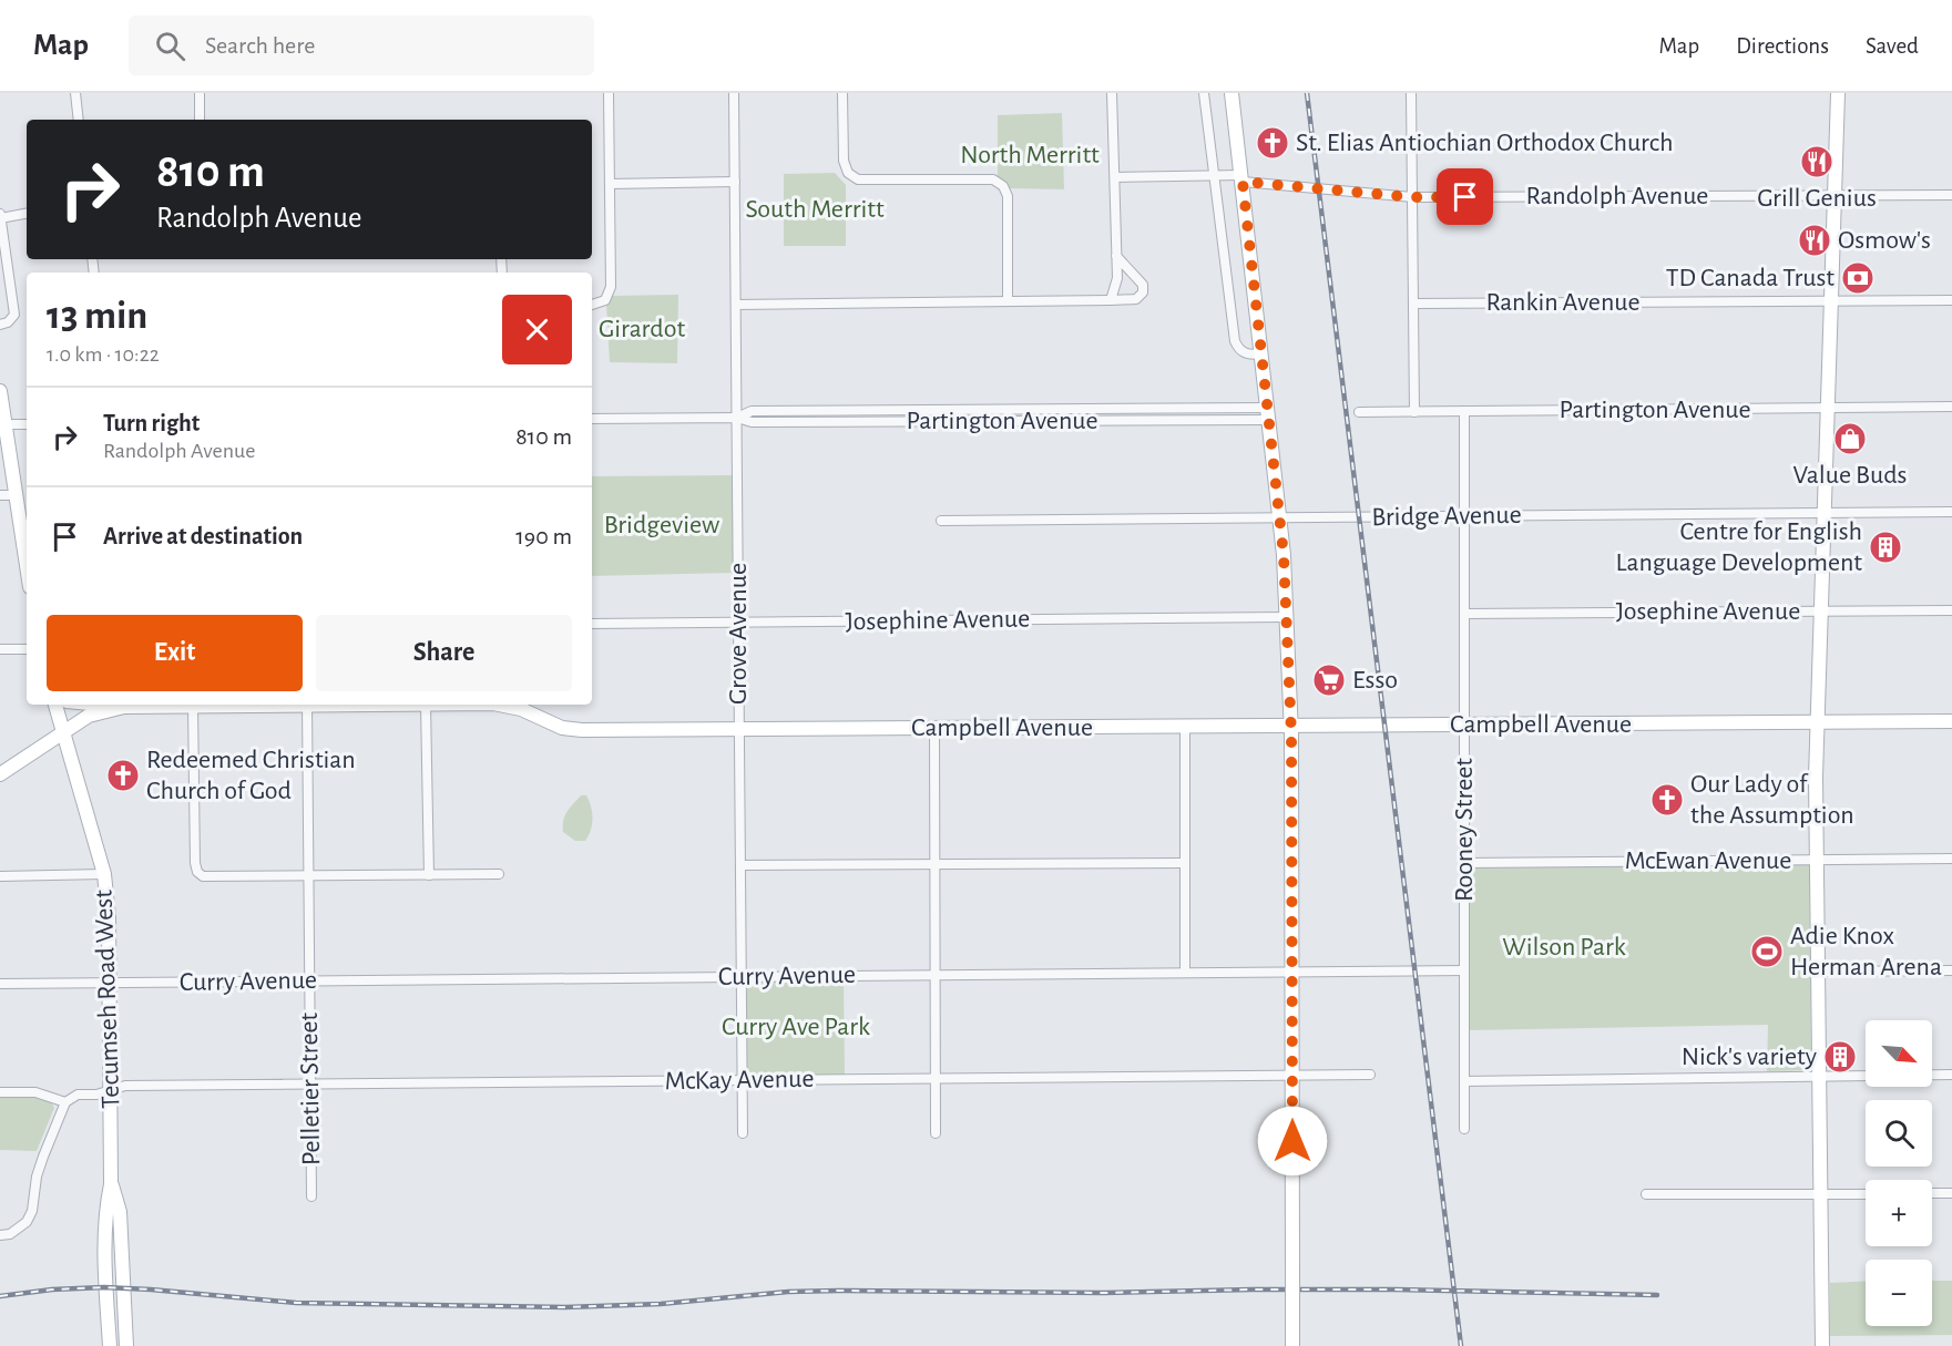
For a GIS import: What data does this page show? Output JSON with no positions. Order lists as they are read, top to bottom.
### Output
{
  "streets": {
    "street": [
      "Randolph Avenue",
      "Rankin Avenue",
      "Partington Avenue",
      "Bridge Avenue",
      "Josephine Avenue",
      "Grove Avenue",
      "Campbell Avenue",
      "Rooney Street",
      "McEwan Avenue",
      "Curry Avenue",
      "Tecumseh Road West",
      "McKay Avenue",
      "Pelletier Street"
    ]
  },
  "crossings": [
    ["Partington Avenue", "Grove Avenue"],
    ["Partington Avenue", "Rooney Street"],
    ["Bridge Avenue", "Rooney Street"],
    ["Josephine Avenue", "Grove Avenue"],
    ["Josephine Avenue", "Rooney Street"],
    ["Grove Avenue", "Campbell Avenue"],
    ["Grove Avenue", "Curry Avenue"],
    ["Grove Avenue", "McKay Avenue"],
    ["Campbell Avenue", "Rooney Street"],
    ["Campbell Avenue", "Tecumseh Road West"],
    ["Rooney Street", "McEwan Avenue"],
    ["Rooney Street", "Curry Avenue"],
    ["Curry Avenue", "Tecumseh Road West"],
    ["Curry Avenue", "Pelletier Street"],
    ["Tecumseh Road West", "McKay Avenue"],
    ["McKay Avenue", "Pelletier Street"]
  ],
  "parks": [
    "North Merritt",
    "South Merritt",
    "Girardot",
    "Bridgeview",
    "Wilson Park",
    "Curry Ave Park"
  ],
  "places": {
    "church": ["St. Elias Antiochian Orthodox Church", "Redeemed Christian Church of God", "Our Lady of the Assumption"],
    "restaurant": ["Grill Genius", "Osmow's"],
    "bank": ["TD Canada Trust"],
    "shop": ["Value Buds"],
    "building": ["Centre for English Language Development", "Nick's variety"],
    "supermarket": ["Esso"],
    "sports": ["Adie Knox Herman Arena"]
  },
  "north": "bottom right",
  "page": {
    "header": "Map",
    "search": "Search here",
    "nav": ["Map", "Directions", "Saved"],
    "turn": ["810 m", "Randolph Avenue"],
    "heading": ["13 min", "1.0 km · 10:22"],
    "list": [
      {
        "name": "Turn right",
        "note": "Randolph Avenue",
        "value": "810 m"
      },
      {
        "name": "Arrive at destination",
        "value": "190 m"
      }
    ],
    "buttons": ["Exit", "Share"],
    "map_buttons": ["+", "−"]
  }
}
